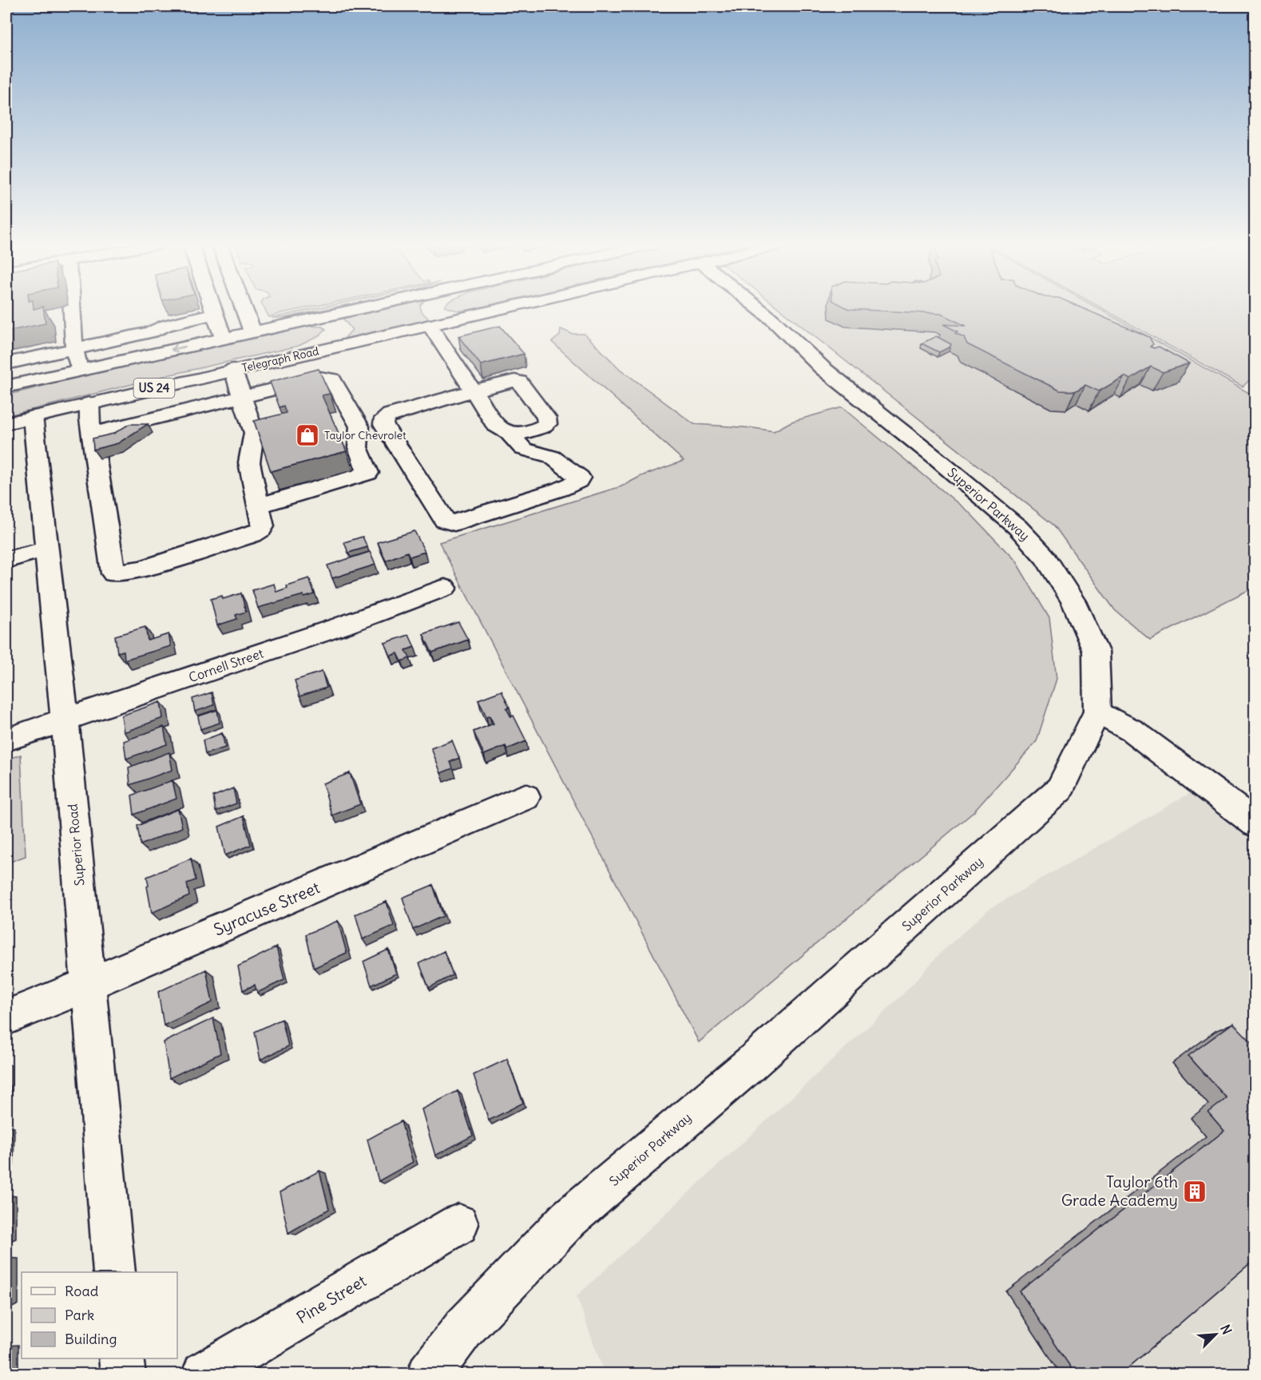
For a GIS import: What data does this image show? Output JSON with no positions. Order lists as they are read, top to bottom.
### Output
{
  "streets": {
    "main road": [
      "Telegraph Road",
      "US 24",
      "Superior Parkway",
      "Cornell Street",
      "Superior Road",
      "Syracuse Street",
      "Pine Street"
    ]
  },
  "crossings": [
    ["Telegraph Road", "Superior Road"],
    ["Cornell Street", "Superior Road"],
    ["Superior Road", "Syracuse Street"]
  ],
  "places": {
    "shop": ["Taylor Chevrolet"],
    "building": ["Taylor 6th Grade Academy"]
  },
  "legend": ["Road", "Park", "Building"],
  "north": "top right"
}
